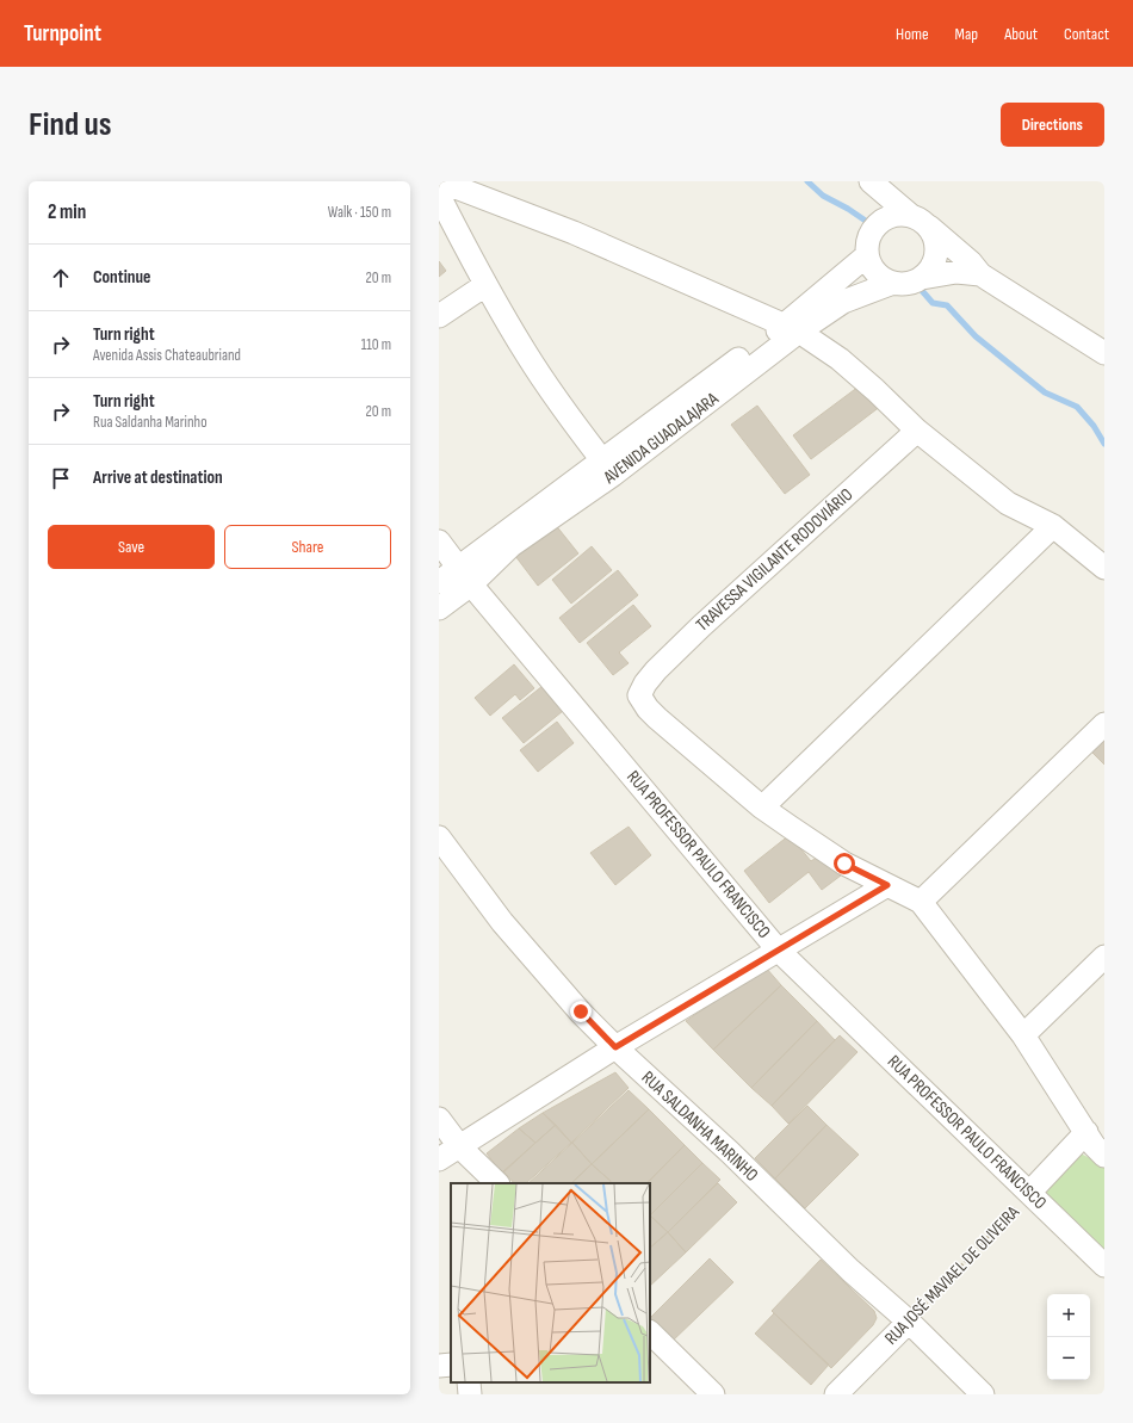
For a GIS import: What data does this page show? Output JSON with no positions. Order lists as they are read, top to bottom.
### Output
{
  "streets": {
    "street": [
      "TRAVESSA VIGILANTE RODOVIÁRIO",
      "RUA PROFESSOR PAULO FRANCISCO",
      "RUA SALDANHA MARINHO",
      "RUA JOSÉ MAVIAEL DE OLIVEIRA"
    ]
  },
  "crossings": [
    ["RUA PROFESSOR PAULO FRANCISCO", "RUA JOSÉ MAVIAEL DE OLIVEIRA"],
    ["RUA SALDANHA MARINHO", "RUA JOSÉ MAVIAEL DE OLIVEIRA"]
  ],
  "page": {
    "header": "Turnpoint",
    "nav": [
      "Home",
      "Map",
      "About",
      "Contact"
    ],
    "buttons": [
      "Directions",
      ["Save", "Share"]
    ],
    "title": "Find us",
    "heading": ["2 min", "Walk · 150 m"],
    "list": [
      ["Continue", "20 m"],
      ["Turn right", "Avenida Assis Chateaubriand", "110 m"],
      ["Turn right", "Rua Saldanha Marinho", "20 m"],
      "Arrive at destination"
    ],
    "map_buttons": ["+", "−"]
  }
}
